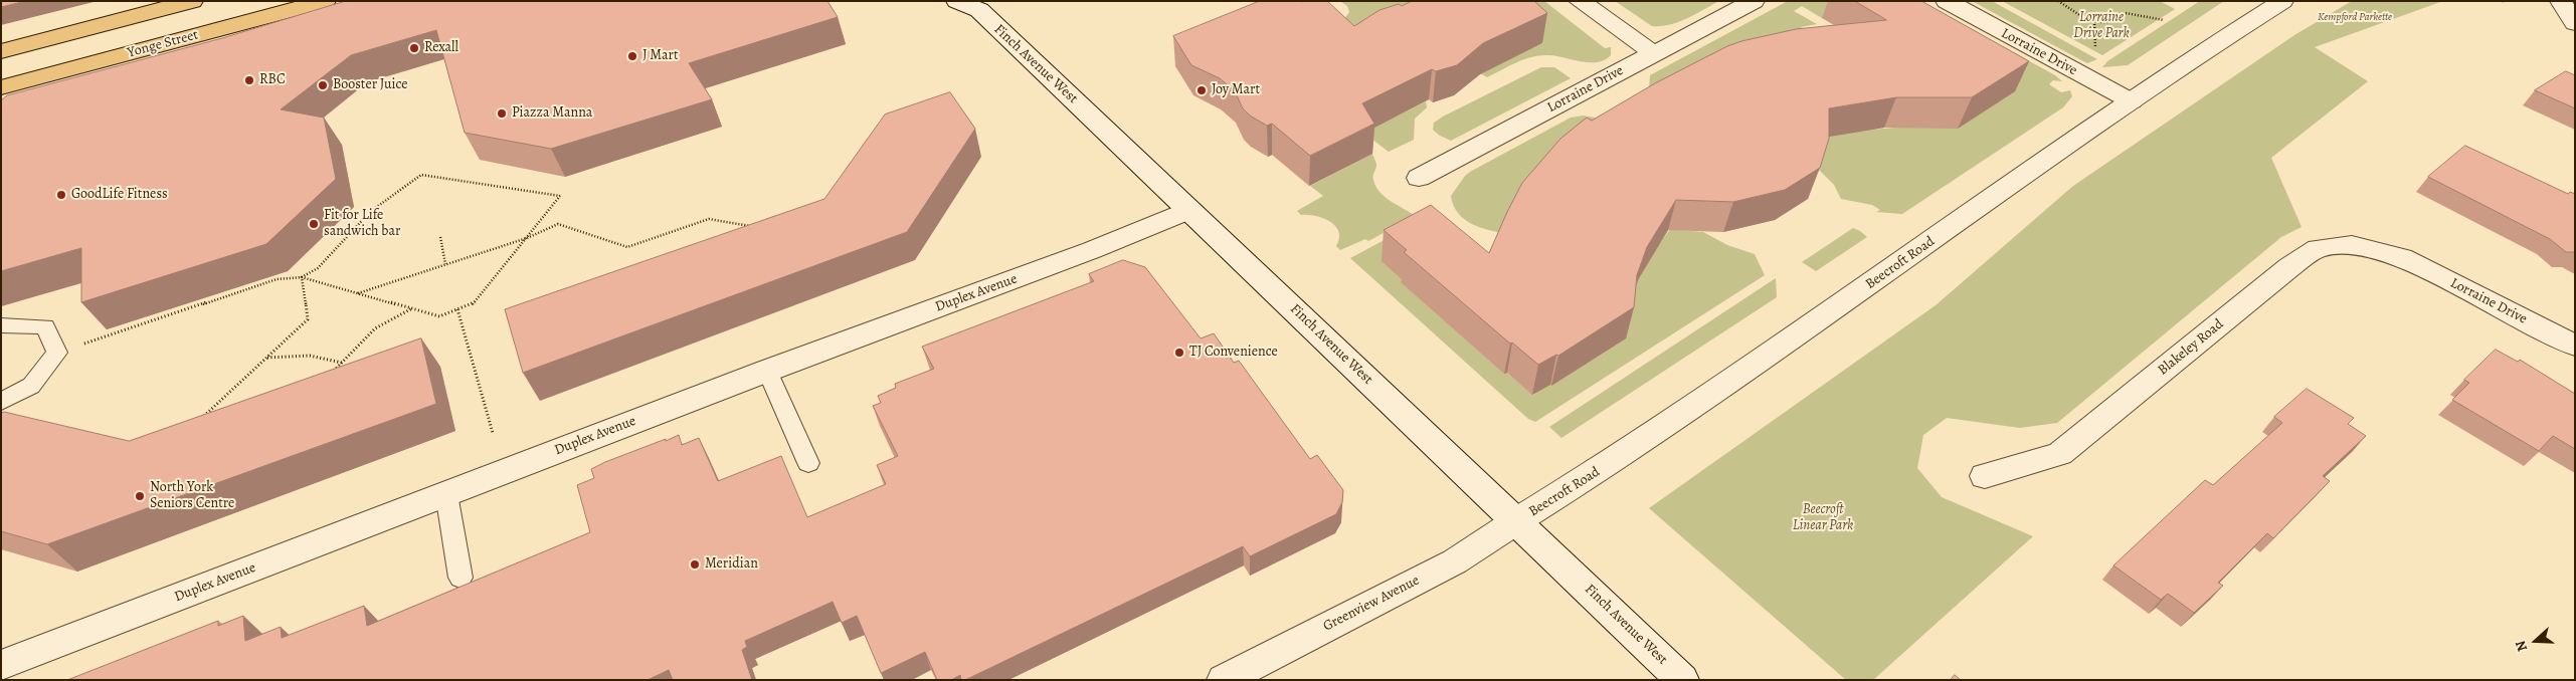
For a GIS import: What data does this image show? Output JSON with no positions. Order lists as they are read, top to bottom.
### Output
{
  "streets": {
    "main road": ["Yonge Street"],
    "street": [
      "Lorraine Drive",
      "Finch Avenue West",
      "Beecroft Road",
      "Duplex Avenue",
      "Blakeley Road",
      "Greenview Avenue"
    ]
  },
  "crossings": [
    ["Lorraine Drive", "Beecroft Road"],
    ["Lorraine Drive", "Blakeley Road"],
    ["Finch Avenue West", "Beecroft Road"],
    ["Finch Avenue West", "Duplex Avenue"],
    ["Finch Avenue West", "Greenview Avenue"],
    ["Beecroft Road", "Greenview Avenue"]
  ],
  "parks": ["Kempford Parkette", "Lorraine Drive Park", "Beecroft Linear Park"],
  "places": [
    "Rexall",
    "J Mart",
    "RBC",
    "Booster Juice",
    "Joy Mart",
    "Piazza Manna",
    "GoodLife Fitness",
    "Fit for Life sandwich bar",
    "TJ Convenience",
    "North York Seniors Centre",
    "Meridian"
  ],
  "north": "left"
}
